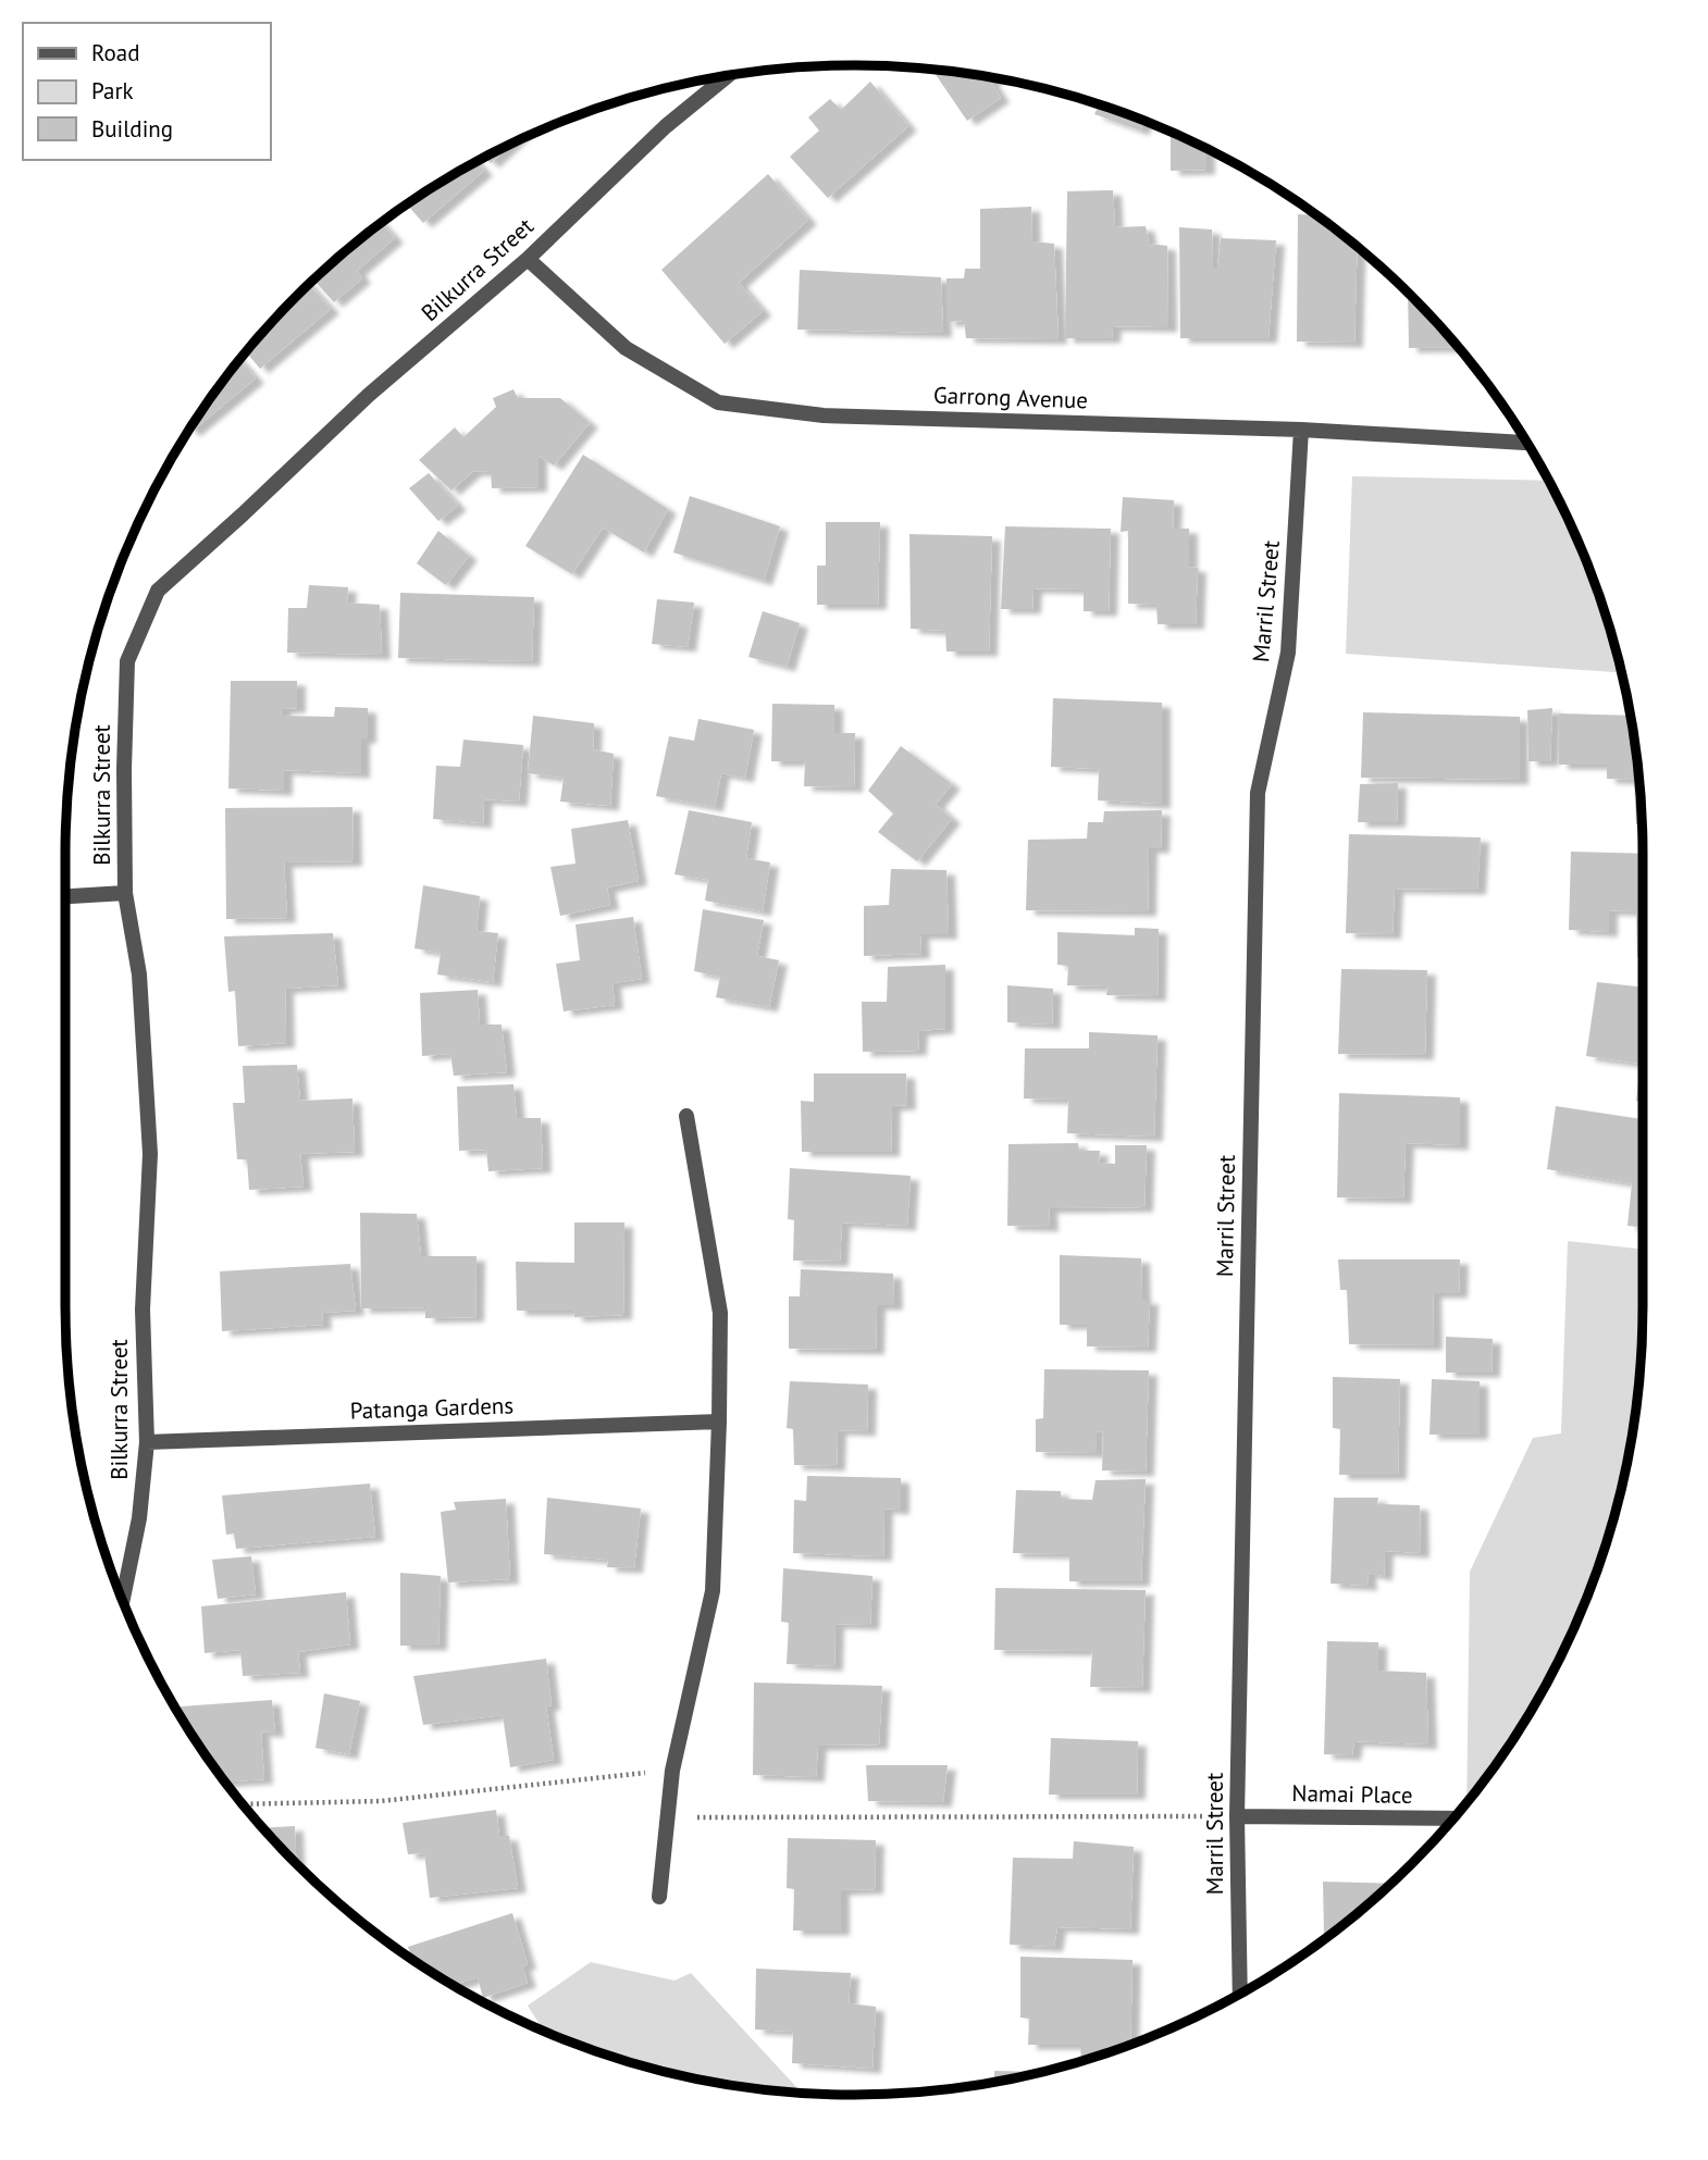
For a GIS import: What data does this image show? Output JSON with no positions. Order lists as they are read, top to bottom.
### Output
{
  "streets": {
    "street": [
      "Bilkurra Street",
      "Garrong Avenue",
      "Marril Street",
      "Patanga Gardens",
      "Namai Place"
    ]
  },
  "crossings": [
    ["Bilkurra Street", "Garrong Avenue"],
    ["Bilkurra Street", "Patanga Gardens"],
    ["Garrong Avenue", "Marril Street"],
    ["Marril Street", "Namai Place"]
  ],
  "legend": ["Road", "Park", "Building"]
}
